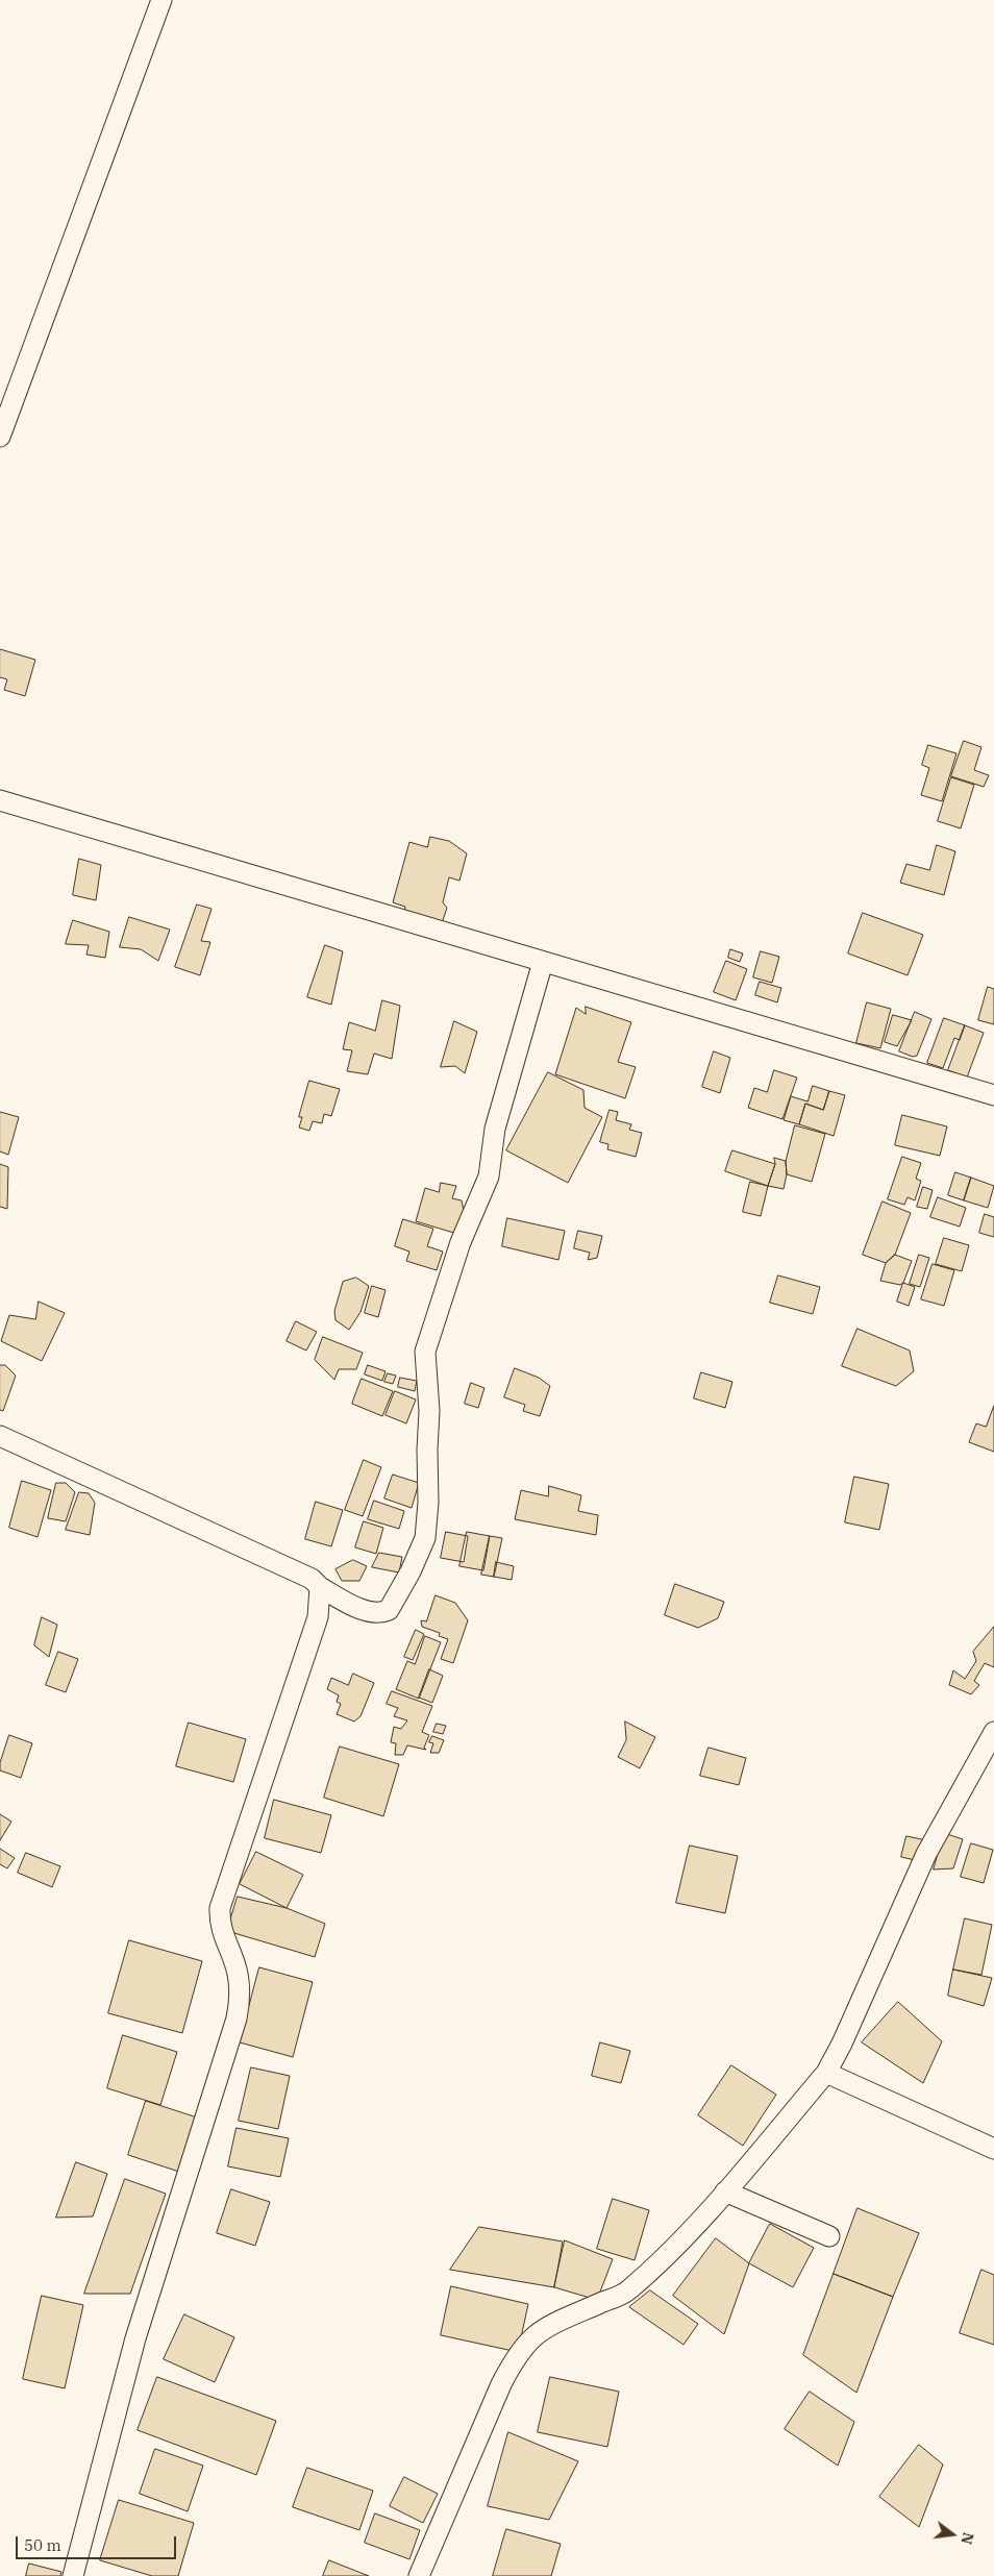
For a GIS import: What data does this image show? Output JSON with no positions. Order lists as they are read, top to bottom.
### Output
{
  "scale_bar": "50 m",
  "north": "right"
}
